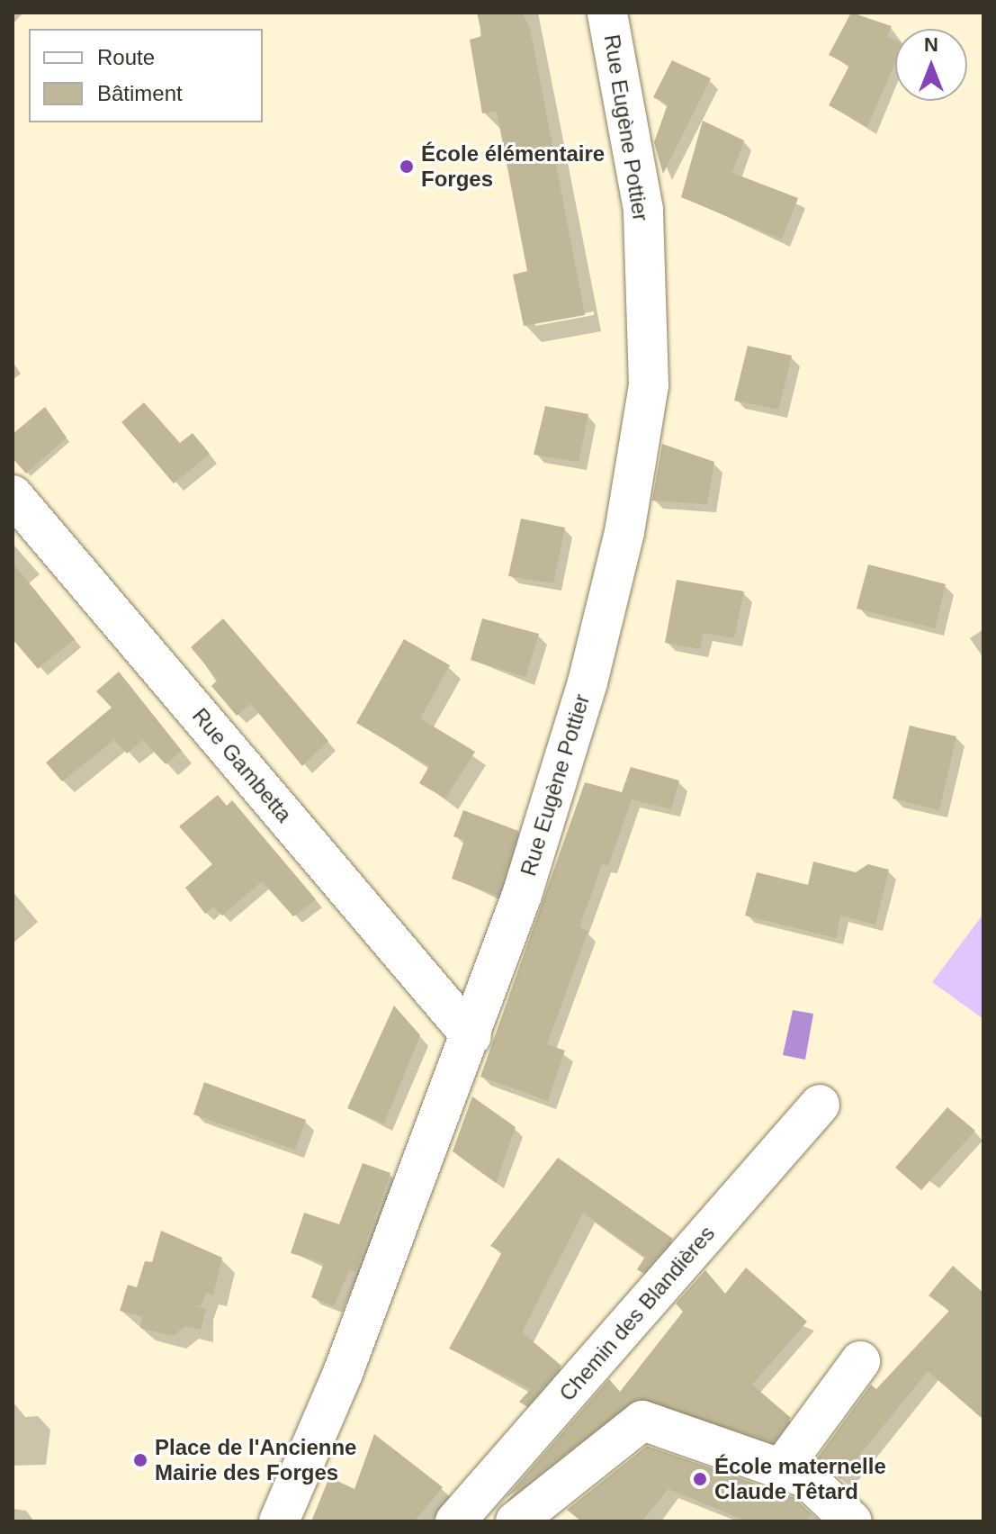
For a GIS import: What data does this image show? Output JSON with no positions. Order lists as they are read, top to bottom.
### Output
{
  "streets": {
    "street": ["Rue Eugène Pottier", "Rue Gambetta", "Chemin des Blandières"]
  },
  "crossings": [
    ["Rue Eugène Pottier", "Rue Gambetta"]
  ],
  "places": ["École élémentaire Forges", "Place de l'Ancienne Mairie des Forges", "École maternelle Claude Têtard"],
  "legend": ["Route", "Bâtiment"],
  "north": "top"
}
